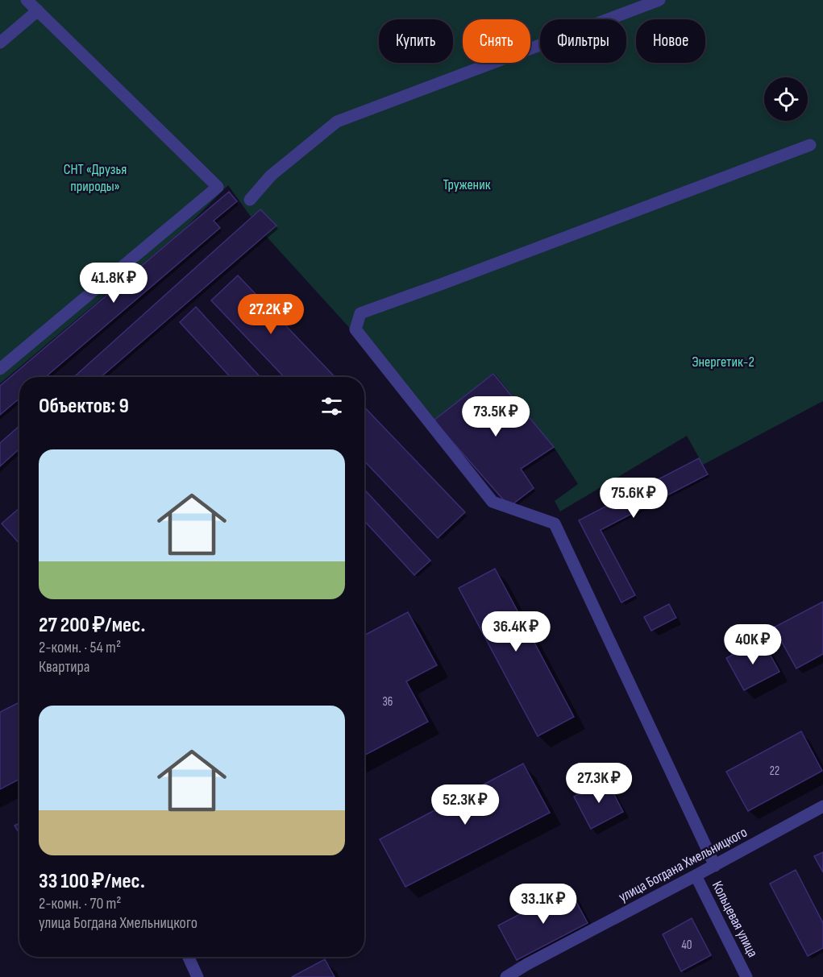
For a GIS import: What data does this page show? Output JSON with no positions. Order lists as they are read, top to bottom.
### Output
{
  "streets": {
    "street": ["улица Богдана Хмельницкого", "Кольцевая улица"]
  },
  "crossings": [
    ["улица Богдана Хмельницкого", "Кольцевая улица"]
  ],
  "parks": ["СНТ «Друзья природы»", "Труженик", "Энергетик-2"],
  "house_numbers": ["36", "22", "40"],
  "page": {
    "chip": [
      "Купить",
      "Снять",
      "Фильтры",
      "Новое"
    ],
    "price": [
      "41.8K ₽",
      "27.2K ₽",
      "73.5K ₽",
      "75.6K ₽",
      "36.4K ₽",
      "40K ₽",
      "27.3K ₽",
      "52.3K ₽",
      "33.1K ₽"
    ],
    "heading": "Объектов: 9",
    "list": [
      {
        "name": "27 200 ₽/мес.",
        "note": "2-комн. · 54 m² · Квартира"
      },
      {
        "name": "33 100 ₽/мес.",
        "note": "2-комн. · 70 m² · улица Богдана Хмельницкого"
      }
    ]
  }
}
